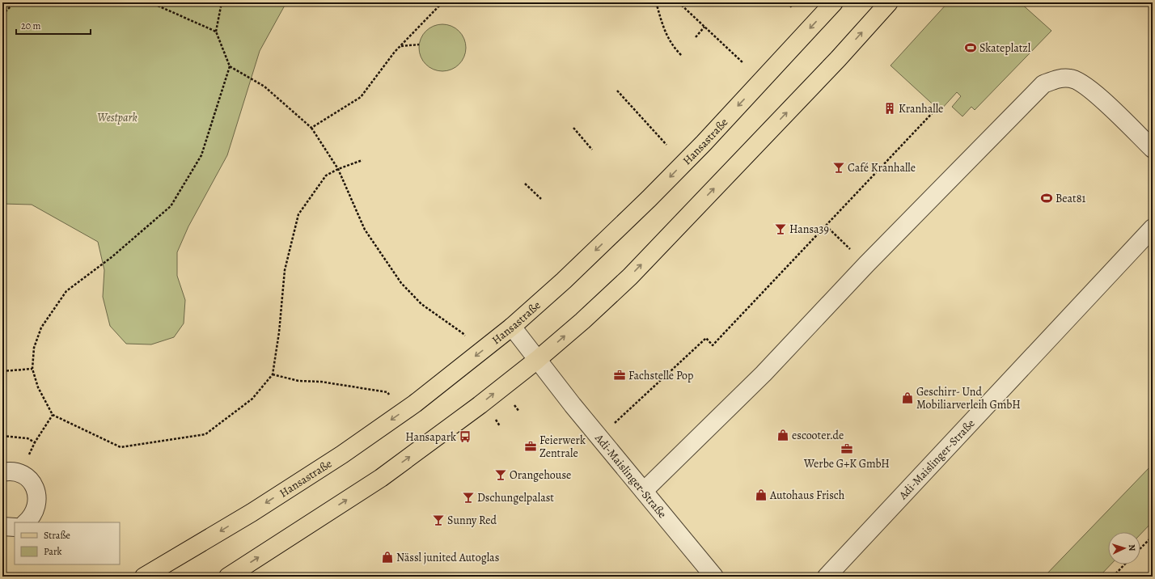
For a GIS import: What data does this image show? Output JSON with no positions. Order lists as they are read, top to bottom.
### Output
{
  "streets": {
    "main road": ["Hansastraße"],
    "lane": ["Adi-Maislinger-Straße"]
  },
  "crossings": [
    ["Hansastraße", "Adi-Maislinger-Straße"]
  ],
  "parks": ["Westpark"],
  "places": {
    "sports": ["Skateplatzl", "Beat81"],
    "building": ["Kranhalle"],
    "bar": [
      "Café Kranhalle",
      "Hansa39",
      "Orangehouse",
      "Dschungelpalast",
      "Sunny Red"
    ],
    "office": ["Fachstelle Pop", "Feierwerk Zentrale", "Werbe G+K GmbH"],
    "shop": [
      "Geschirr- Und Mobiliarverleih GmbH",
      "escooter.de",
      "Autohaus Frisch",
      "Nässl junited Autoglas"
    ],
    "bus stop": ["Hansapark"]
  },
  "legend": ["Straße", "Park"],
  "scale_bar": "20 m",
  "north": "right"
}
